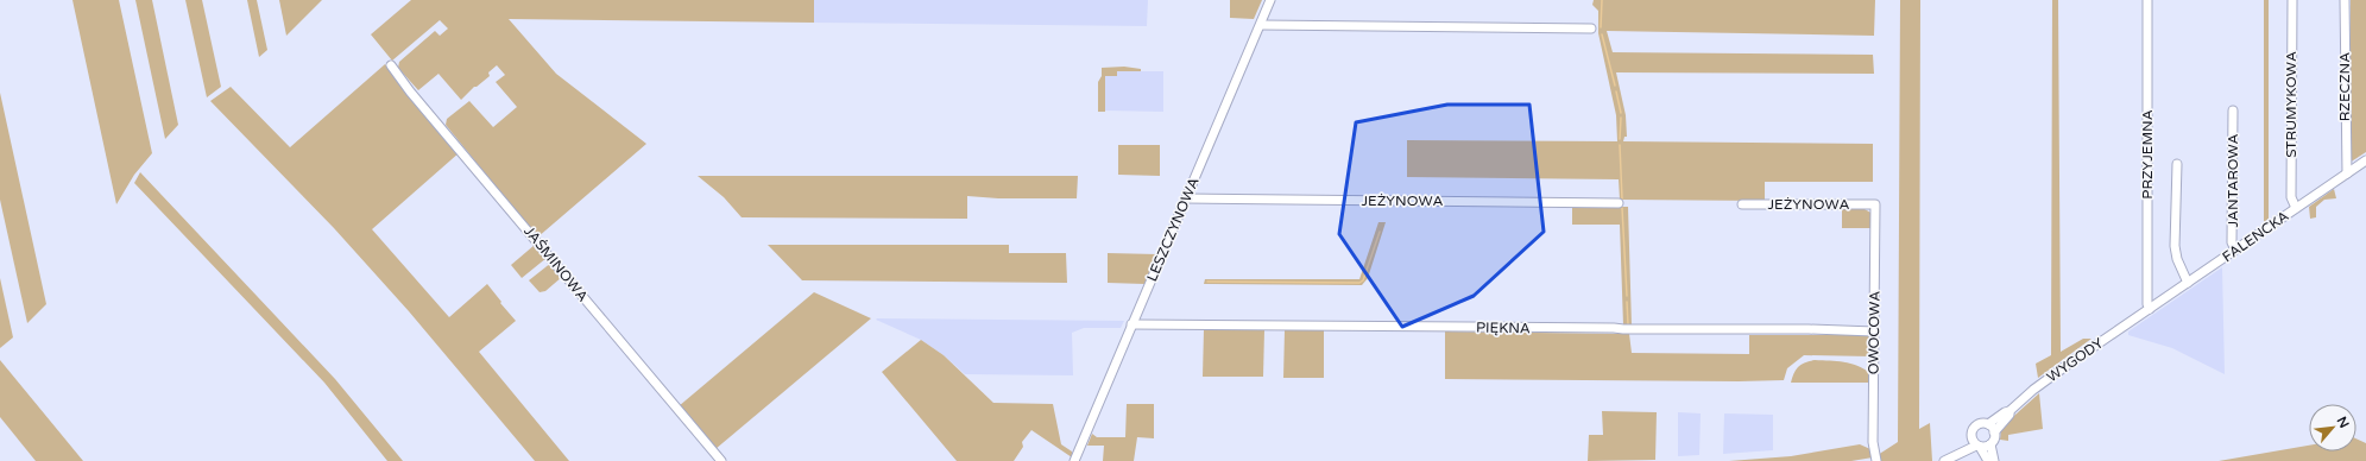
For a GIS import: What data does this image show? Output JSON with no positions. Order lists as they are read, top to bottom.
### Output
{
  "streets": {
    "street": [
      "RZECZNA",
      "STRUMYKOWA",
      "PRZYJEMNA",
      "JANTAROWA",
      "JEŻYNOWA",
      "LESZCZYNOWA",
      "FALENCKA",
      "JAŚMINOWA",
      "PIĘKNA",
      "OWOCOWA",
      "WYGODY"
    ]
  },
  "crossings": [
    ["RZECZNA", "FALENCKA"],
    ["STRUMYKOWA", "FALENCKA"],
    ["PRZYJEMNA", "FALENCKA"],
    ["PRZYJEMNA", "WYGODY"],
    ["JANTAROWA", "FALENCKA"],
    ["JEŻYNOWA", "LESZCZYNOWA"],
    ["JEŻYNOWA", "OWOCOWA"],
    ["LESZCZYNOWA", "PIĘKNA"],
    ["FALENCKA", "WYGODY"],
    ["PIĘKNA", "OWOCOWA"]
  ],
  "north": "top right"
}
